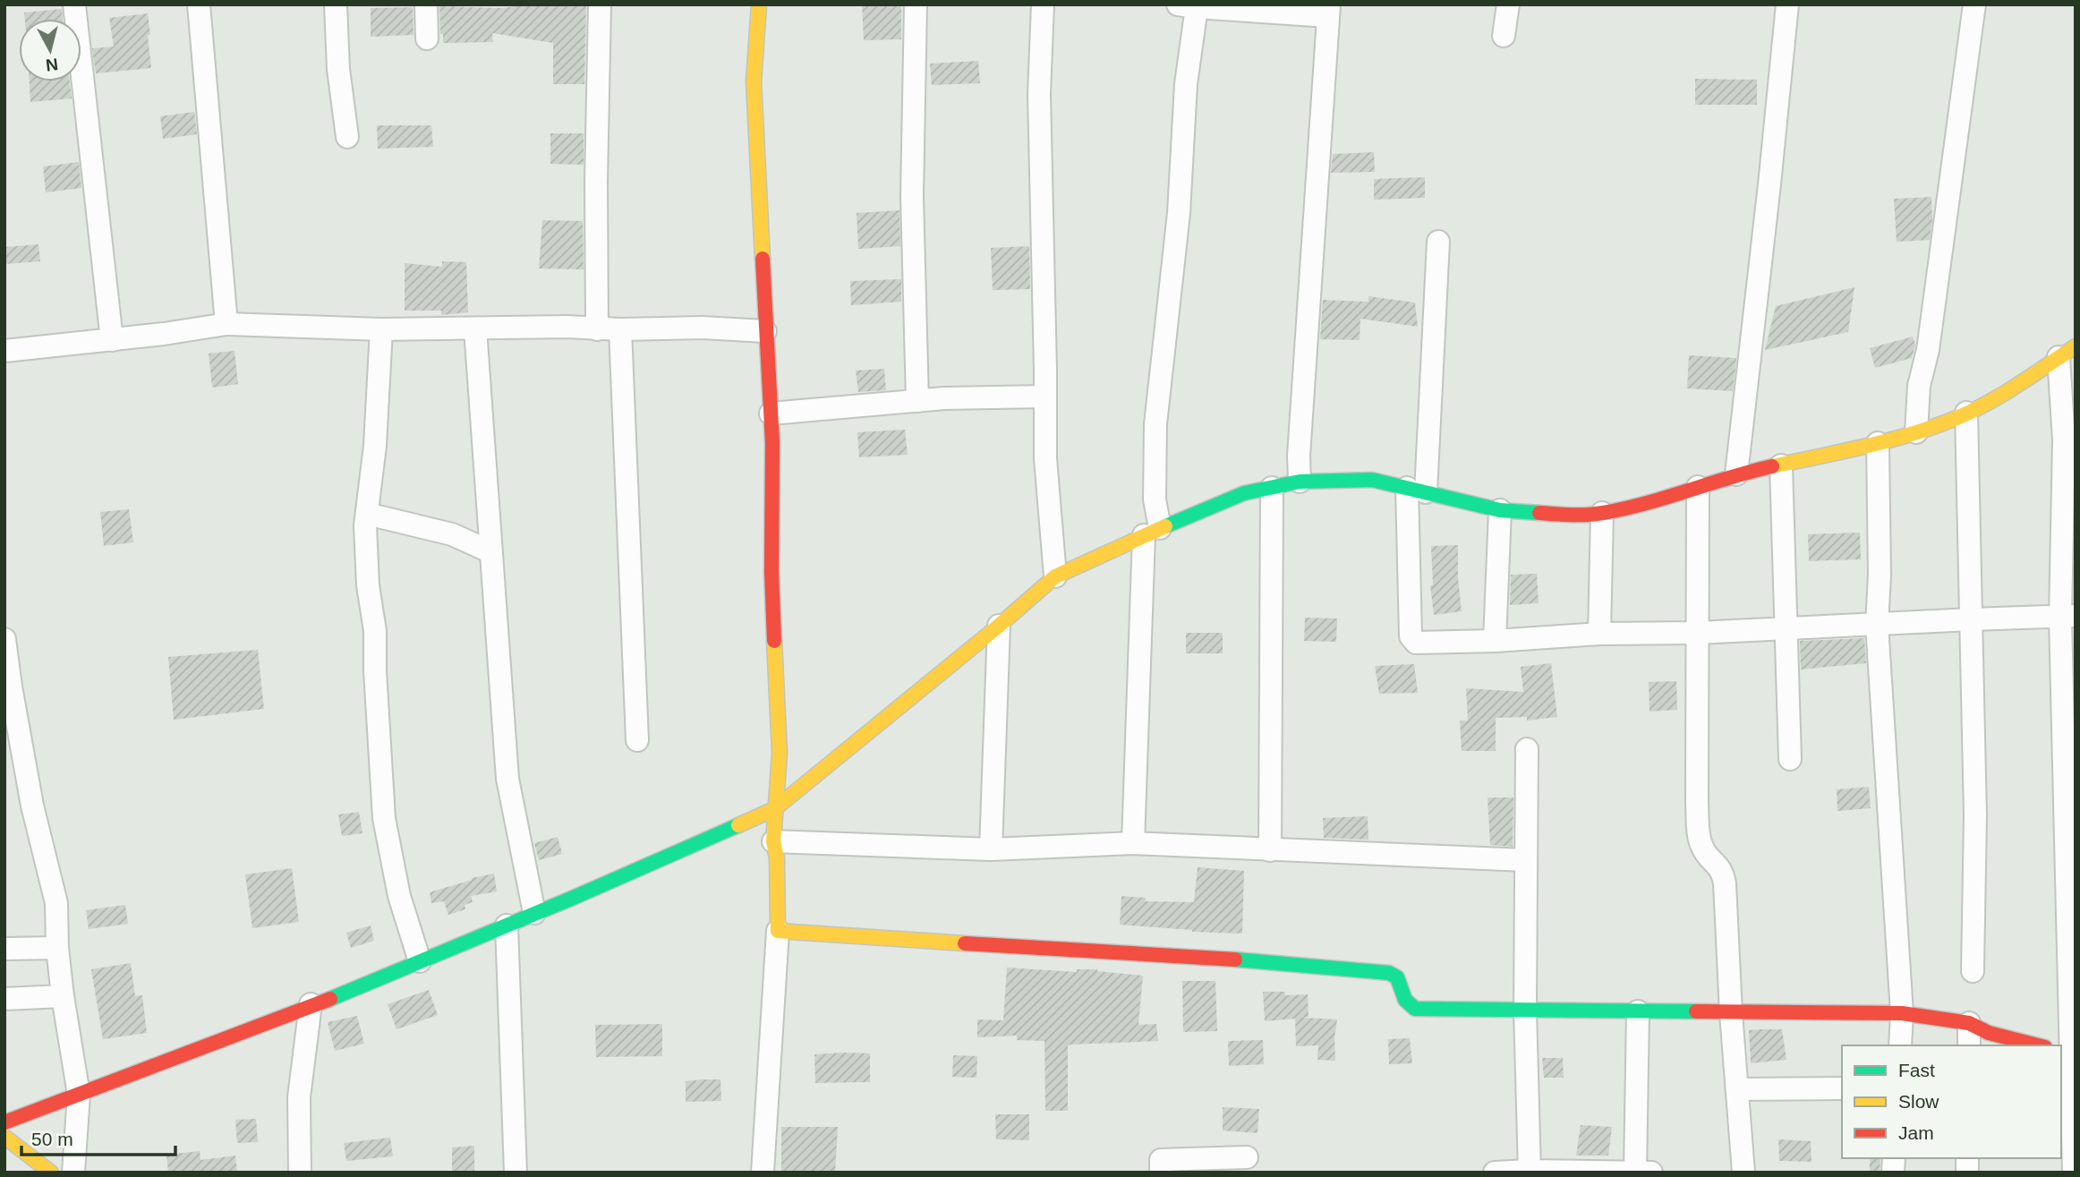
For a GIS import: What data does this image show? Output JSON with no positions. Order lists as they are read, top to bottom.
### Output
{
  "legend": ["Fast", "Slow", "Jam"],
  "scale_bar": "50 m",
  "north": "bottom"
}
